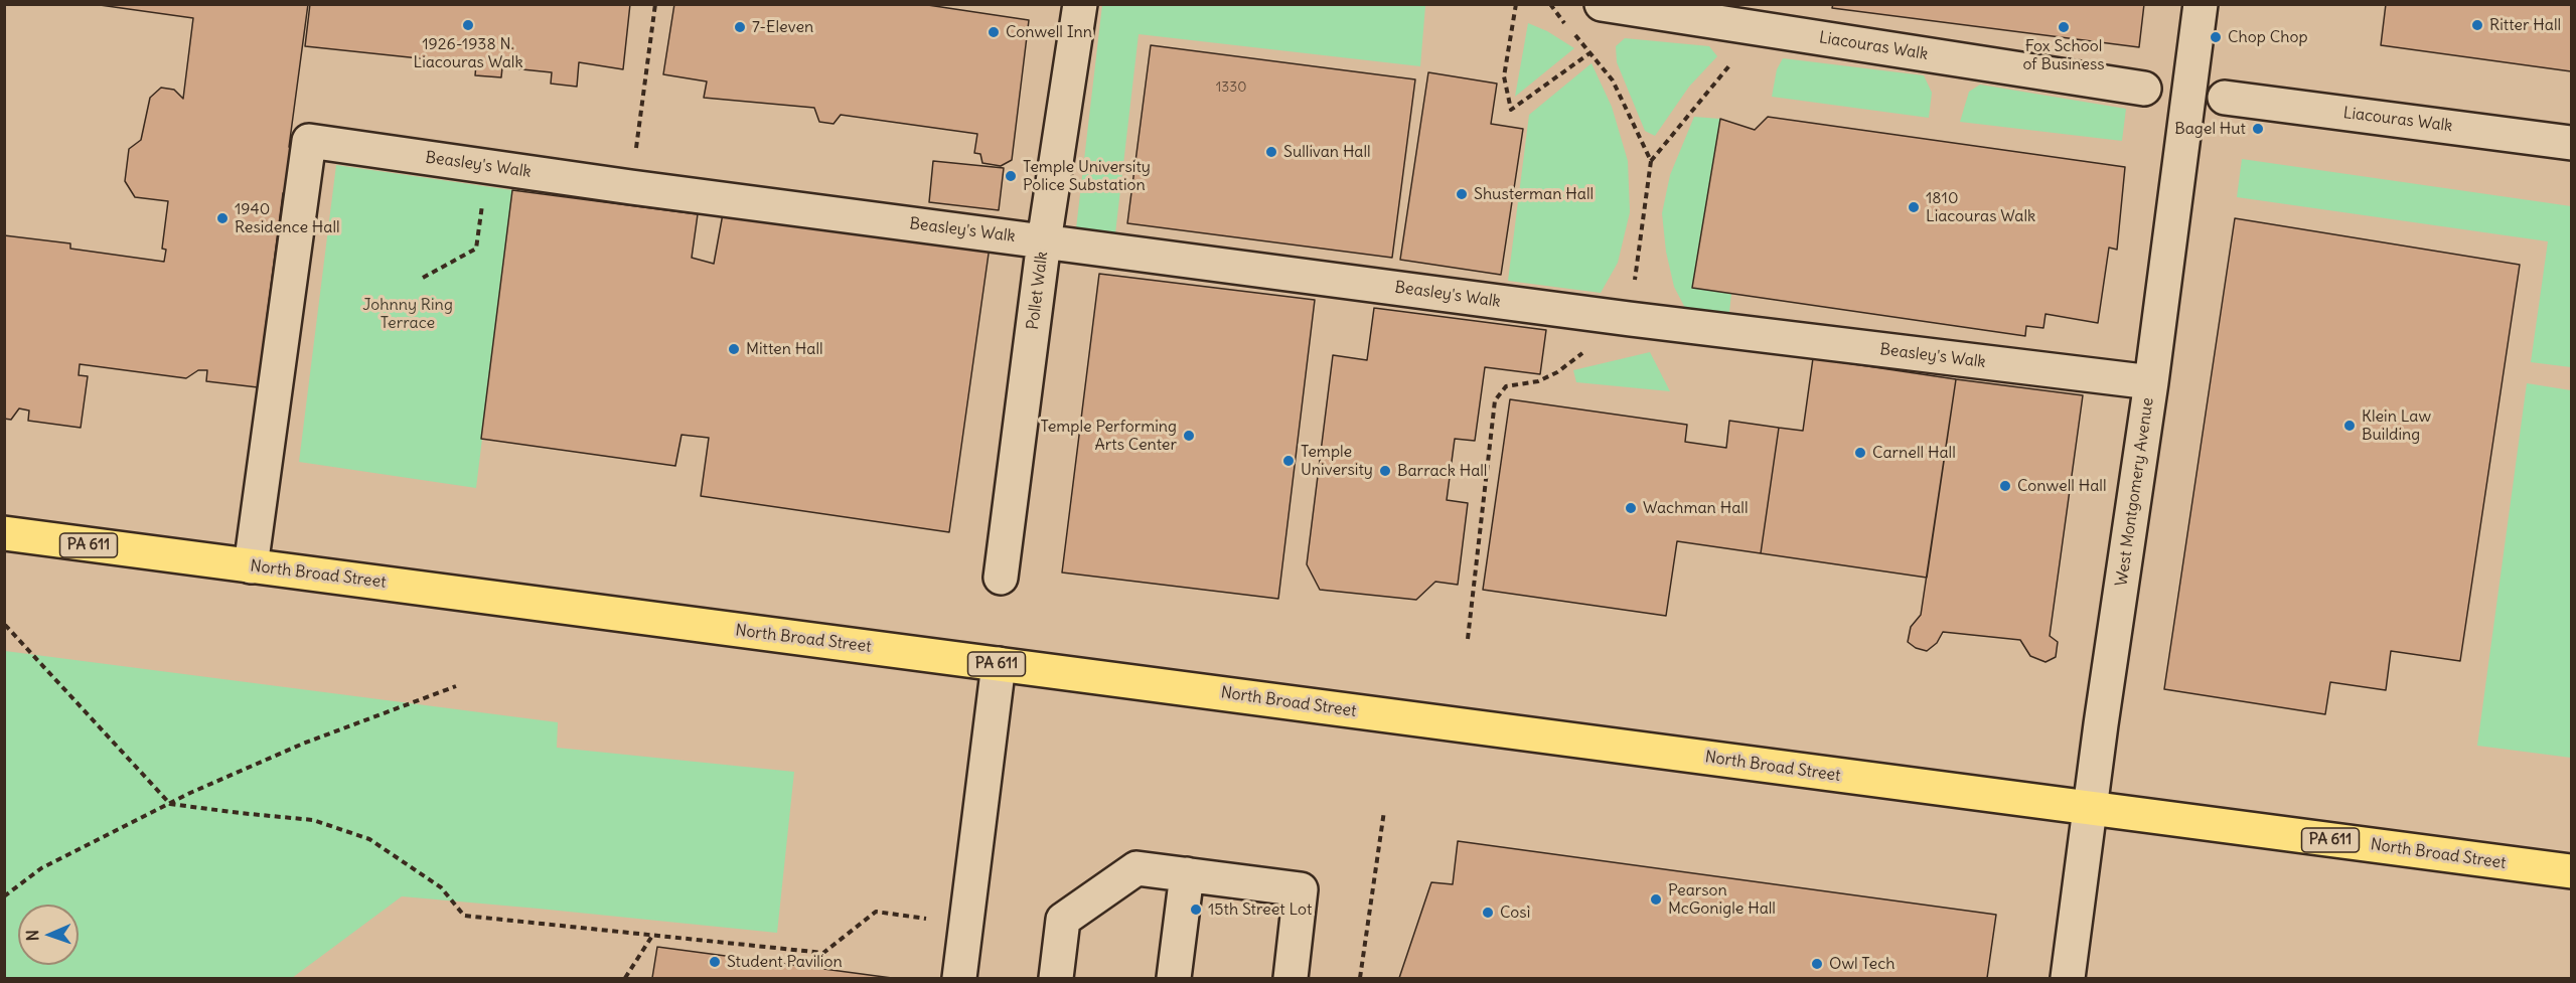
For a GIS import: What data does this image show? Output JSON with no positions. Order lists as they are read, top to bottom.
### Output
{
  "streets": {
    "main road": ["PA 611", "North Broad Street"],
    "street": [
      "Liacouras Walk",
      "Beasley's Walk",
      "Pollet Walk",
      "West Montgomery Avenue"
    ]
  },
  "crossings": [
    ["Beasley's Walk", "Pollet Walk"],
    ["Beasley's Walk", "West Montgomery Avenue"],
    ["Beasley's Walk", "North Broad Street"],
    ["West Montgomery Avenue", "North Broad Street"]
  ],
  "parks": ["Johnny Ring Terrace"],
  "places": [
    "1926-1938 N. Liacouras Walk",
    "Ritter Hall",
    "7-Eleven",
    "Fox School of Business",
    "Conwell Inn",
    "Chop Chop",
    "Bagel Hut",
    "Sullivan Hall",
    "Temple University Police Substation",
    "Shusterman Hall",
    "1810 Liacouras Walk",
    "1940 Residence Hall",
    "Mitten Hall",
    "Klein Law Building",
    "Temple Performing Arts Center",
    "Carnell Hall",
    "Temple University",
    "Barrack Hall",
    "Conwell Hall",
    "Wachman Hall",
    "Pearson McGonigle Hall",
    "15th Street Lot",
    "Così",
    "Student Pavilion",
    "Owl Tech"
  ],
  "house_numbers": ["1330"],
  "north": "left"
}
